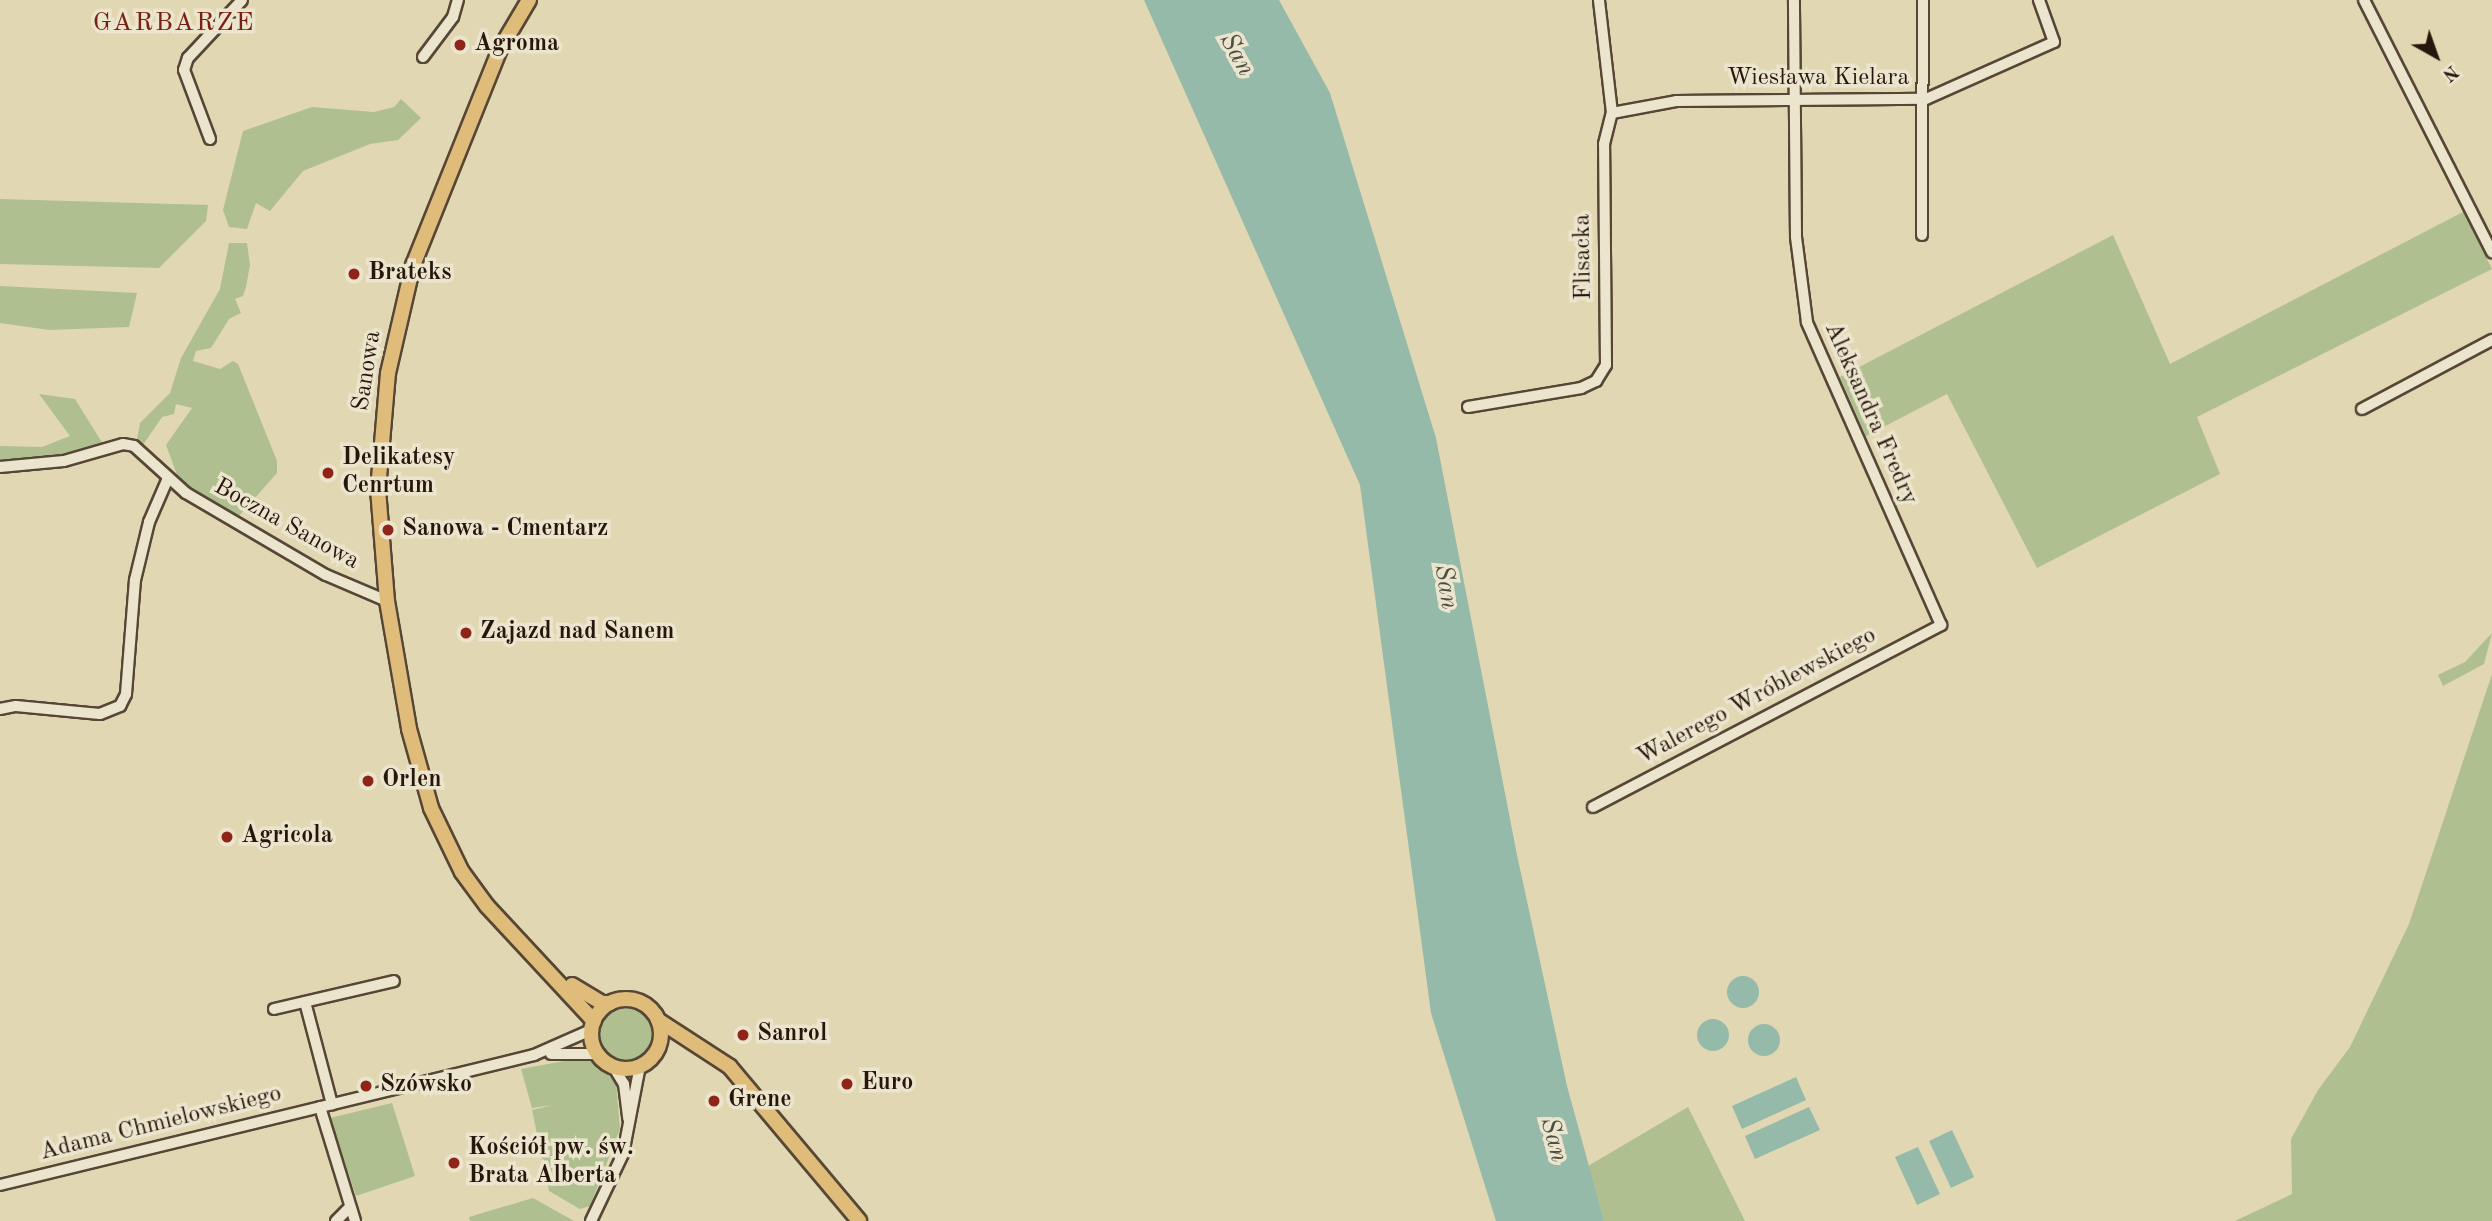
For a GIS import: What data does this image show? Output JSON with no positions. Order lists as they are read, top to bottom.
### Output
{
  "streets": {
    "main road": ["Sanowa"],
    "street": [
      "Wiesława Kielara",
      "Flisacka",
      "Aleksandra Fredry",
      "Boczna Sanowa",
      "Walerego Wróblewskiego",
      "Adama Chmielowskiego"
    ]
  },
  "crossings": [
    ["Wiesława Kielara", "Flisacka"],
    ["Wiesława Kielara", "Aleksandra Fredry"],
    ["Sanowa", "Boczna Sanowa"],
    ["Aleksandra Fredry", "Walerego Wróblewskiego"]
  ],
  "districts": ["GARBARZE"],
  "water": ["San"],
  "places": [
    "Agroma",
    "Brateks",
    "Delikatesy Cenrtum",
    "Sanowa - Cmentarz",
    "Zajazd nad Sanem",
    "Orlen",
    "Agricola",
    "Sanrol",
    "Euro",
    "Szówsko",
    "Grene",
    "Kościół pw. św. Brata Alberta"
  ],
  "north": "bottom right"
}
